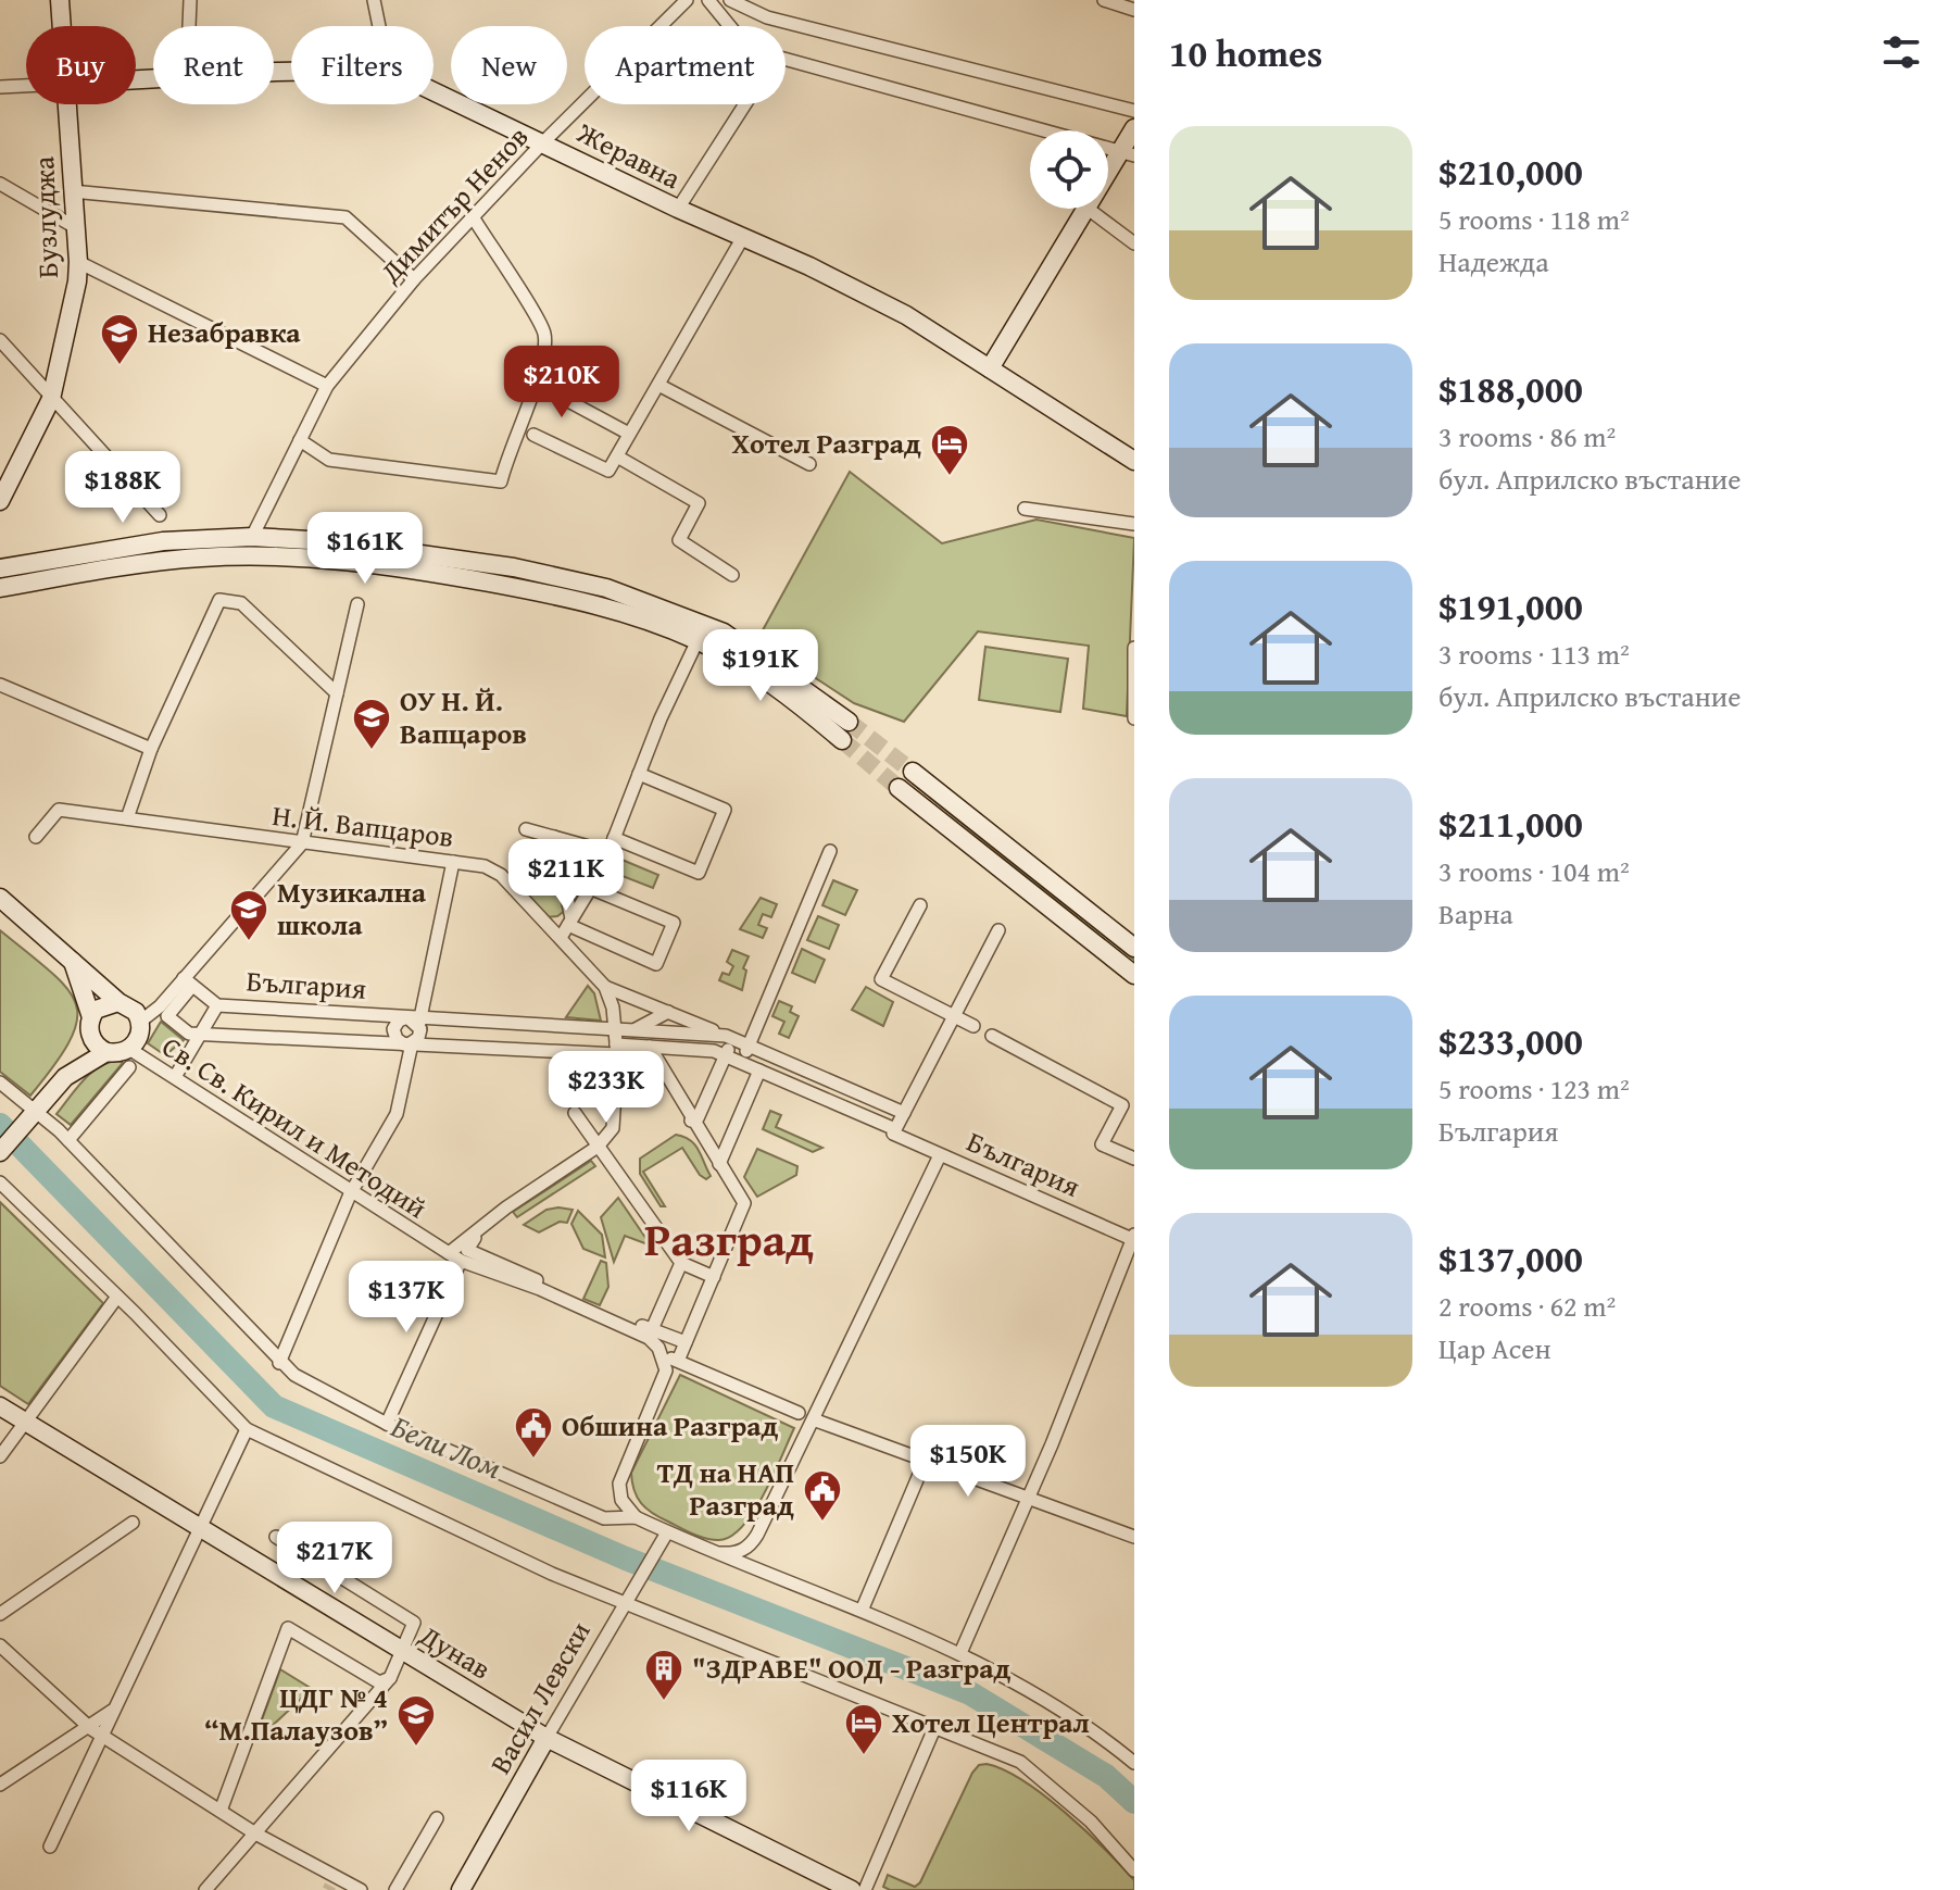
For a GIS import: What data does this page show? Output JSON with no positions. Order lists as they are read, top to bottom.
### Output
{
  "streets": {
    "street": [
      "Жеравна",
      "Димитър Ненов",
      "Бузлуджа",
      "Н. Й. Вапцаров",
      "България",
      "Св. Св. Кирил и Методий",
      "Дунав",
      "Васил Левски"
    ]
  },
  "crossings": [
    ["Жеравна", "Димитър Ненов"],
    ["Н. Й. Вапцаров", "България"],
    ["Дунав", "Васил Левски"]
  ],
  "districts": ["Разград"],
  "water": ["Бели Лом"],
  "places": {
    "school or university": [
      "Незабравка",
      "ОУ Н. Й. Вапцаров",
      "Музикална школа",
      "ЦДГ № 4 “М.Палаузов”"
    ],
    "hotel": ["Хотел Разград", "Хотел Централ"],
    "public building": ["Обшина Разград", "ТД на НАП Разград"],
    "building": ["\"ЗДРАВЕ\" ООД - Разград"]
  },
  "page": {
    "heading": "10 homes",
    "chip": [
      "Buy",
      "Rent",
      "Filters",
      "New",
      "Apartment"
    ],
    "list": [
      {
        "name": "$210,000",
        "note": "5 rooms · 118 m² · Надежда"
      },
      {
        "name": "$188,000",
        "note": "3 rooms · 86 m² · бул. Априлско въстание"
      },
      {
        "name": "$191,000",
        "note": "3 rooms · 113 m² · бул. Априлско въстание"
      },
      {
        "name": "$211,000",
        "note": "3 rooms · 104 m² · Варна"
      },
      {
        "name": "$233,000",
        "note": "5 rooms · 123 m² · България"
      },
      {
        "name": "$137,000",
        "note": "2 rooms · 62 m² · Цар Асен"
      }
    ],
    "price": [
      "$210K",
      "$188K",
      "$161K",
      "$191K",
      "$211K",
      "$233K",
      "$137K",
      "$150K",
      "$217K",
      "$116K"
    ]
  }
}
